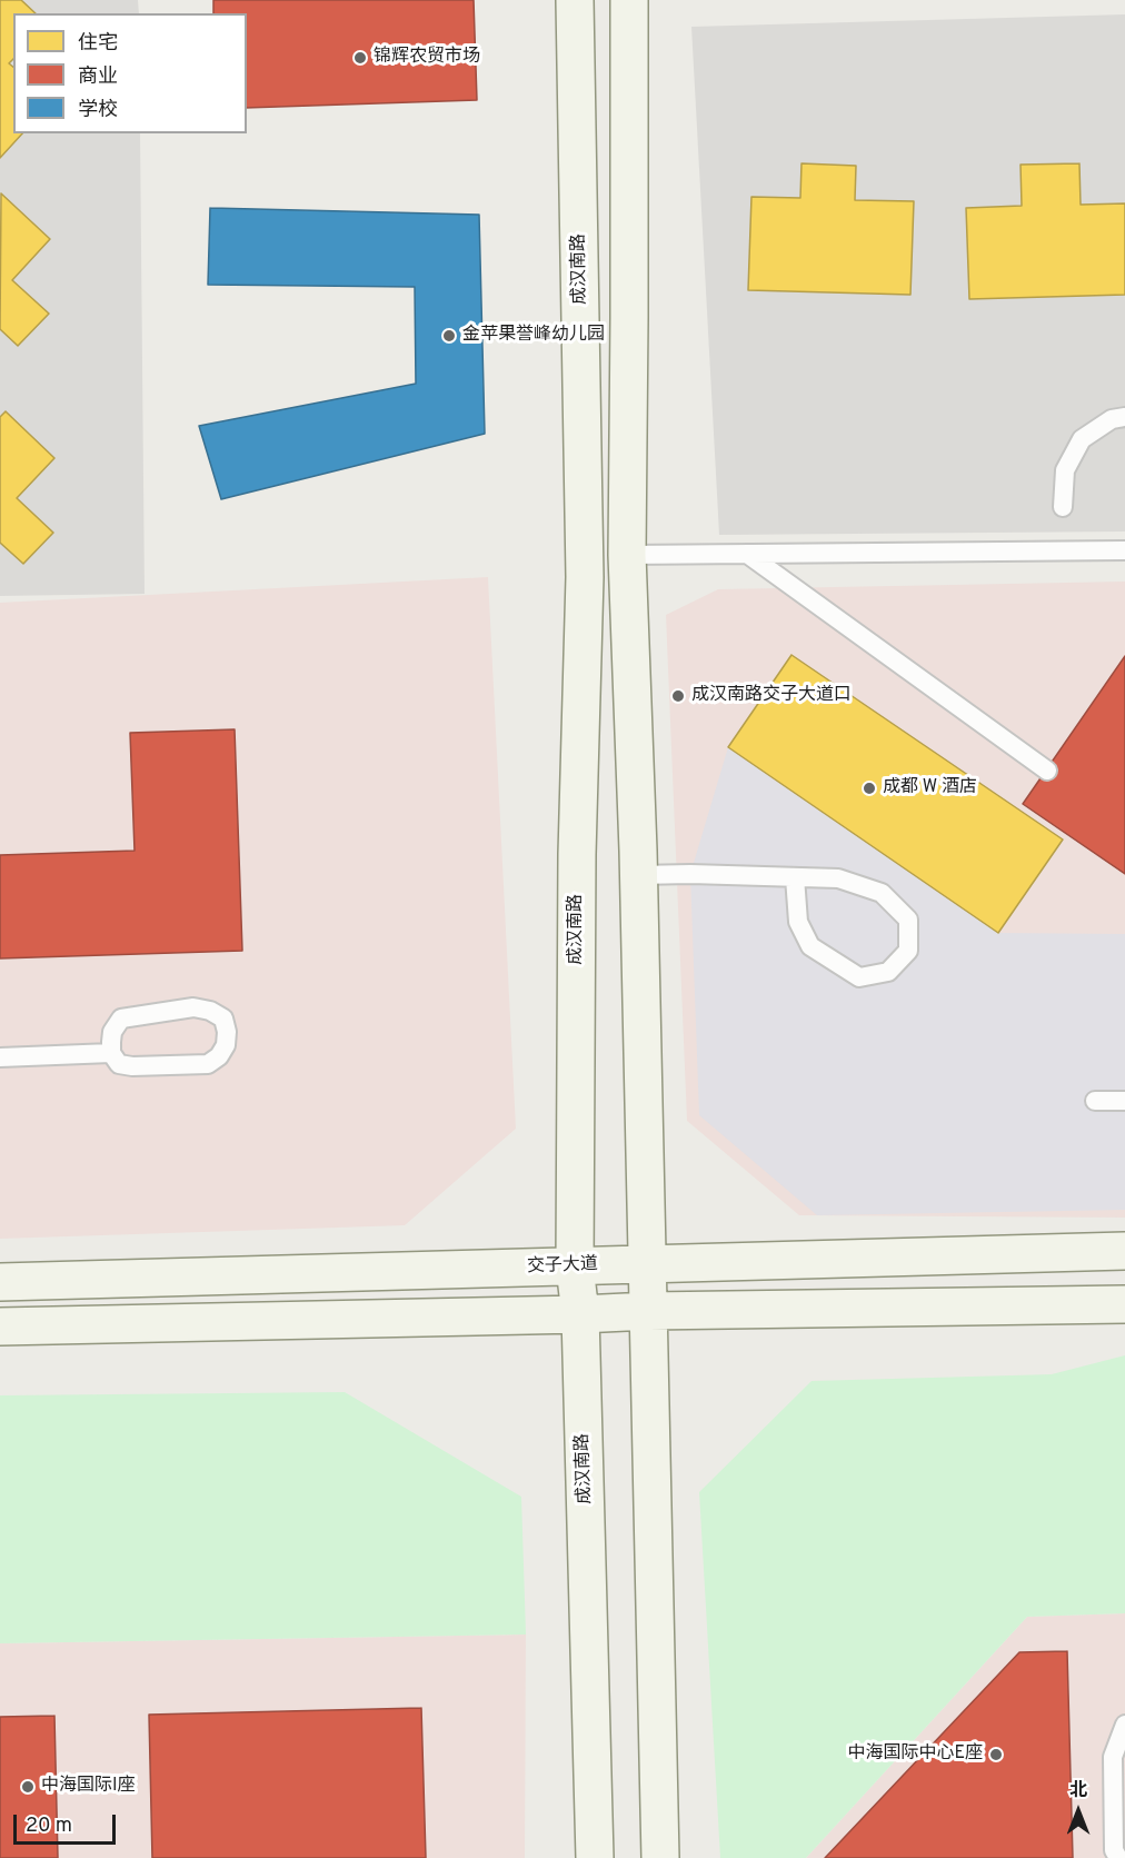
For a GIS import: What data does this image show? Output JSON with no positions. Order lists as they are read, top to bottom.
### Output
{
  "streets": {
    "main road": ["成汉南路", "交子大道"]
  },
  "crossings": [
    ["成汉南路", "交子大道"]
  ],
  "places": [
    "锦辉农贸市场",
    "金苹果誉峰幼儿园",
    "成汉南路交子大道口",
    "成都 W 酒店",
    "中海国际中心E座",
    "中海国际I座"
  ],
  "legend": ["住宅", "商业", "学校"],
  "scale_bar": "20 m",
  "north": "top"
}
